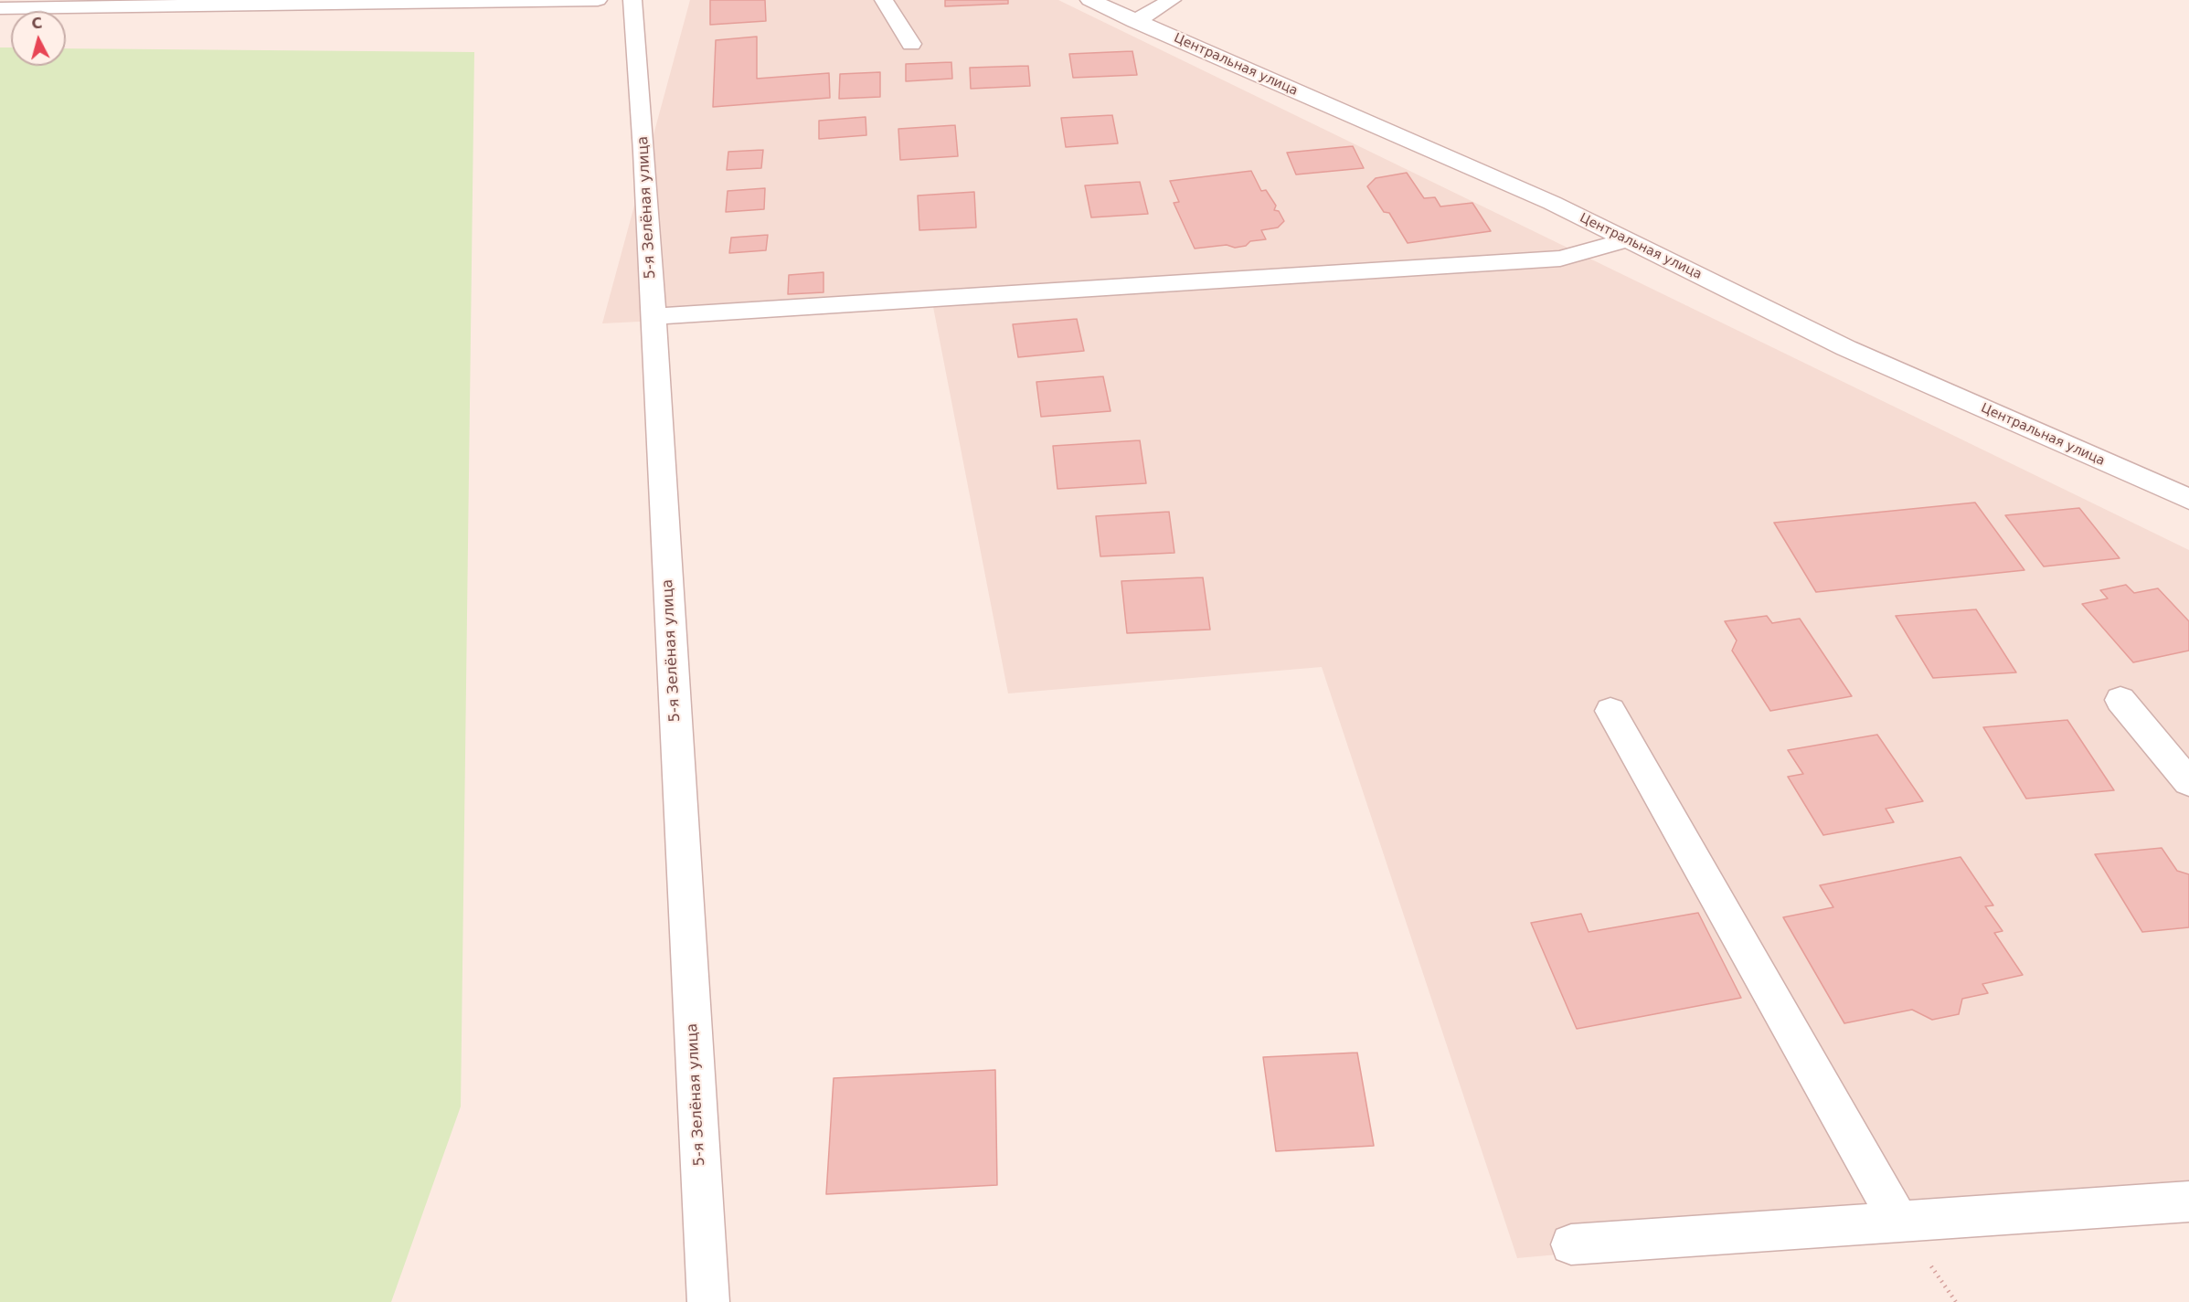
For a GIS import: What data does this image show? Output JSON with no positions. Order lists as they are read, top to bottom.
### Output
{
  "streets": {
    "street": ["Центральная улица", "5-я Зелёная улица"]
  },
  "north": "top"
}
